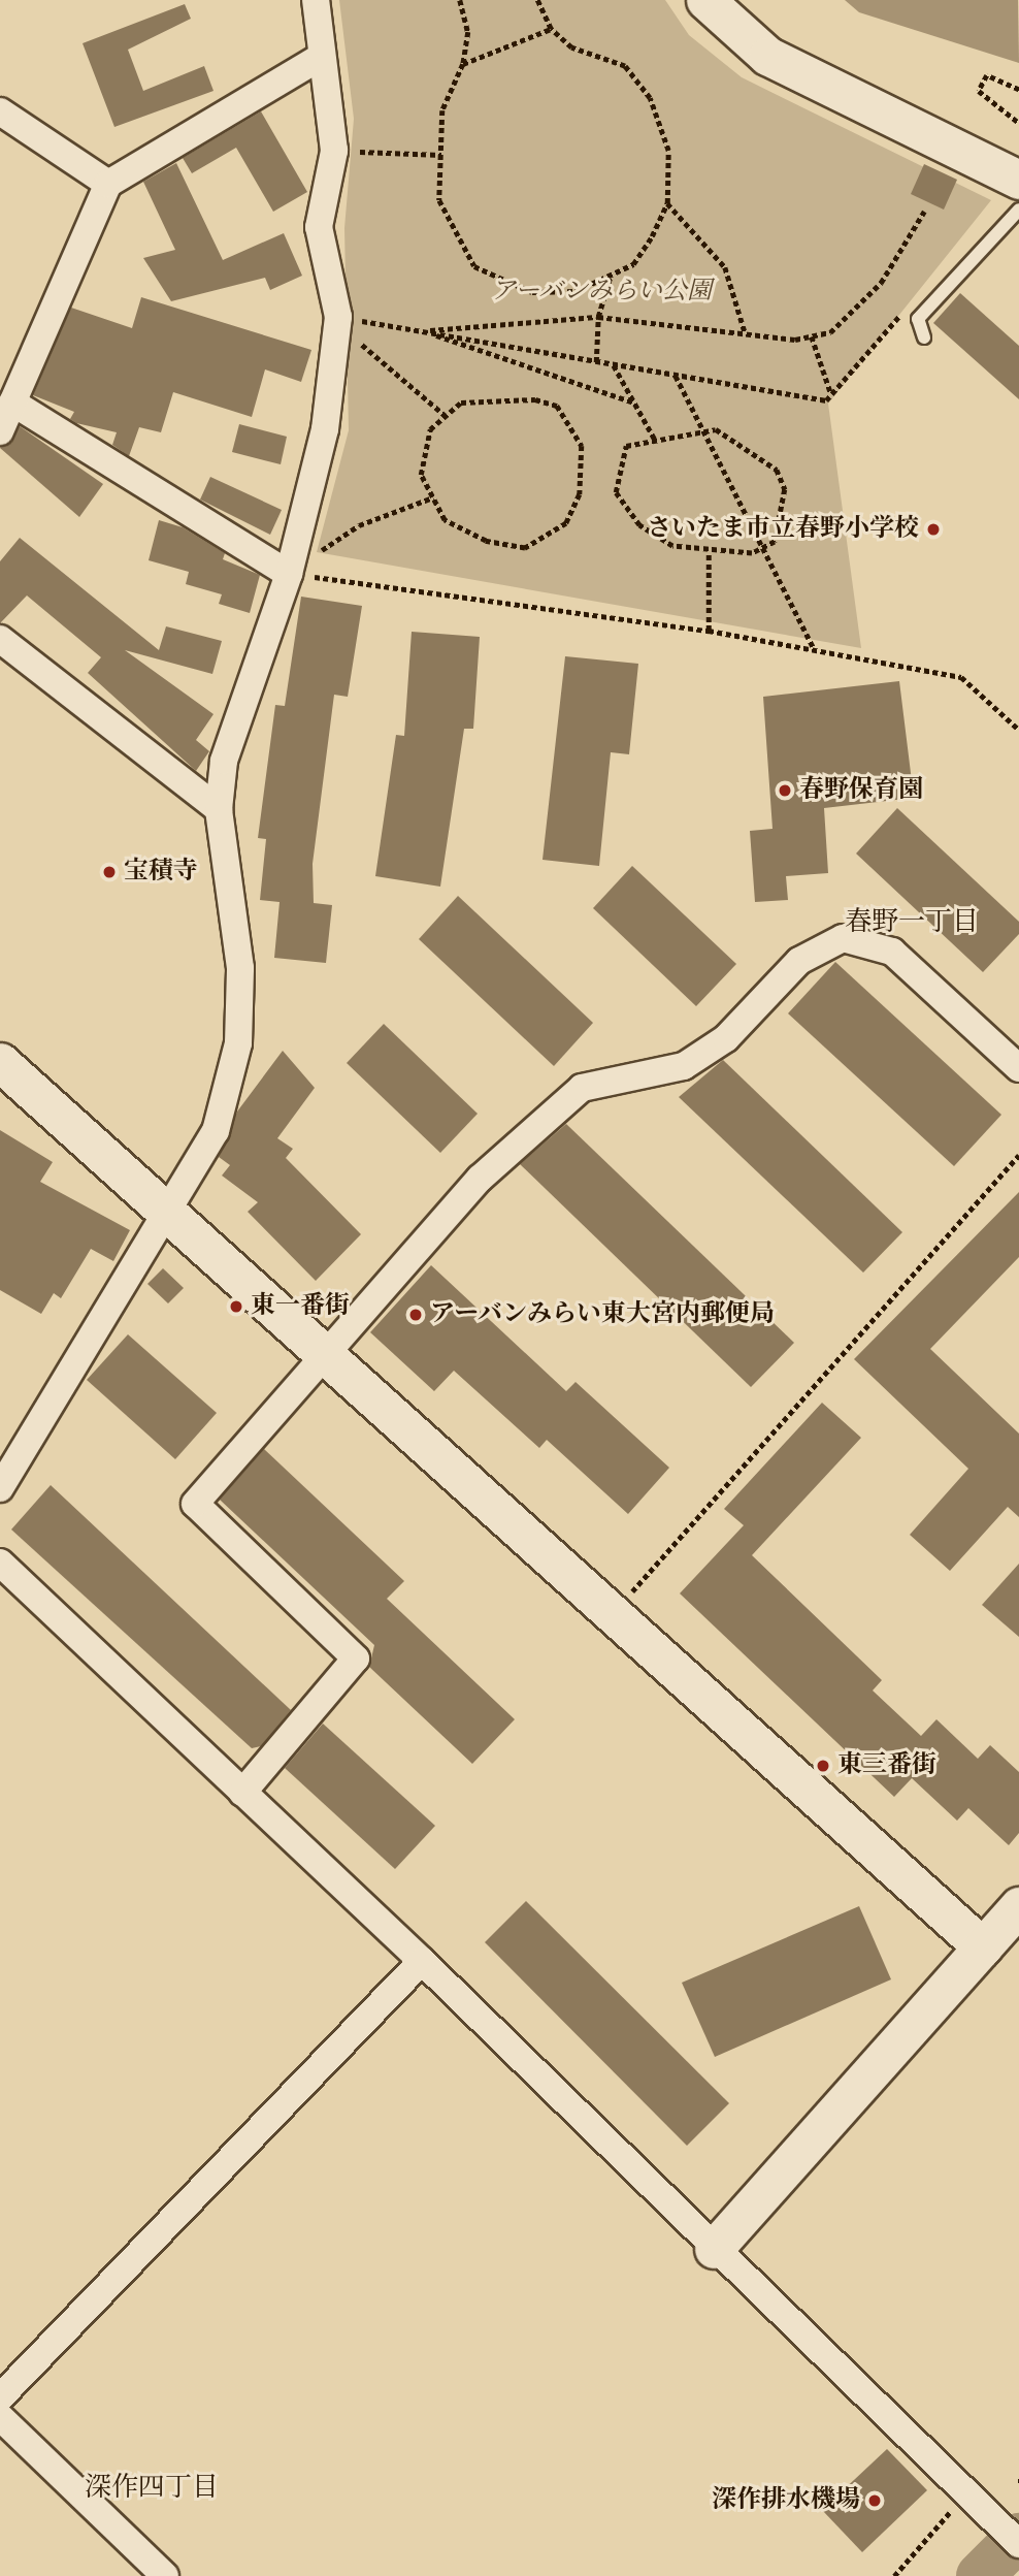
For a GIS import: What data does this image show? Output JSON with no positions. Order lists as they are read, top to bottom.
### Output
{
  "districts": ["春野一丁目", "深作四丁目"],
  "parks": ["アーバンみらい公園"],
  "places": [
    "さいたま市立春野小学校",
    "春野保育園",
    "宝積寺",
    "東一番街",
    "アーバンみらい東大宮内郵便局",
    "東三番街",
    "深作排水機場"
  ]
}
